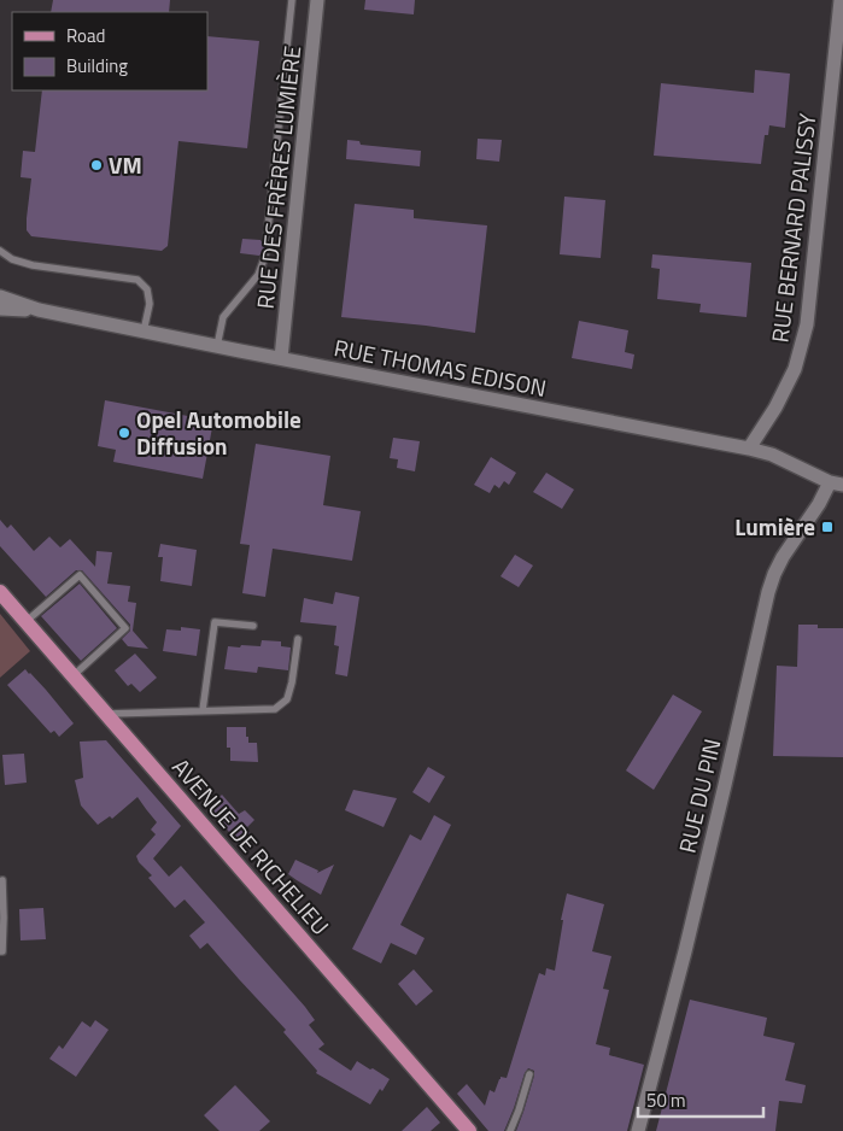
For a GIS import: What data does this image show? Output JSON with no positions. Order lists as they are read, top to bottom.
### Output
{
  "streets": {
    "main road": ["AVENUE DE RICHELIEU"],
    "street": [
      "RUE DES FRÈRES LUMIÈRE",
      "RUE BERNARD PALISSY",
      "RUE THOMAS EDISON",
      "RUE DU PIN"
    ]
  },
  "crossings": [
    ["RUE DES FRÈRES LUMIÈRE", "RUE THOMAS EDISON"],
    ["RUE BERNARD PALISSY", "RUE THOMAS EDISON"],
    ["RUE THOMAS EDISON", "RUE DU PIN"]
  ],
  "places": {
    "other": ["VM", "Opel Automobile Diffusion"],
    "transit": ["Lumière"]
  },
  "legend": ["Road", "Building"],
  "scale_bar": "50 m"
}
